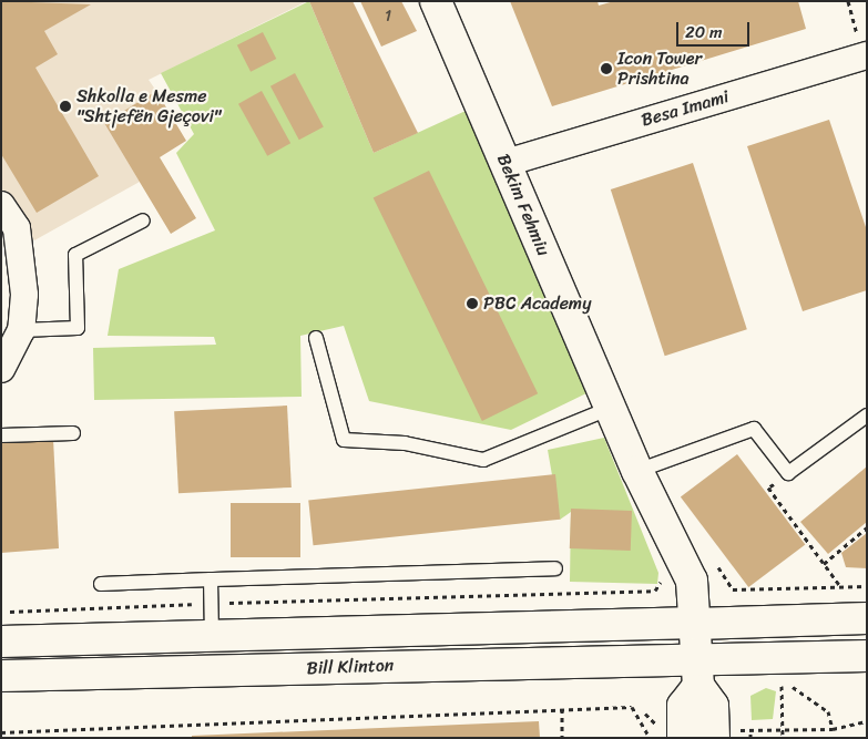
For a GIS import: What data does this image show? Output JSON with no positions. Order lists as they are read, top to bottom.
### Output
{
  "streets": {
    "main road": ["Bekim Fehmiu", "Bill Klinton"],
    "street": ["Besa Imami"]
  },
  "crossings": [
    ["Besa Imami", "Bekim Fehmiu"],
    ["Bekim Fehmiu", "Bill Klinton"]
  ],
  "places": ["Icon Tower Prishtina", "Shkolla e Mesme \"Shtjefën Gjeçovi\"", "PBC Academy"],
  "house_numbers": ["1"],
  "scale_bar": "20 m"
}
